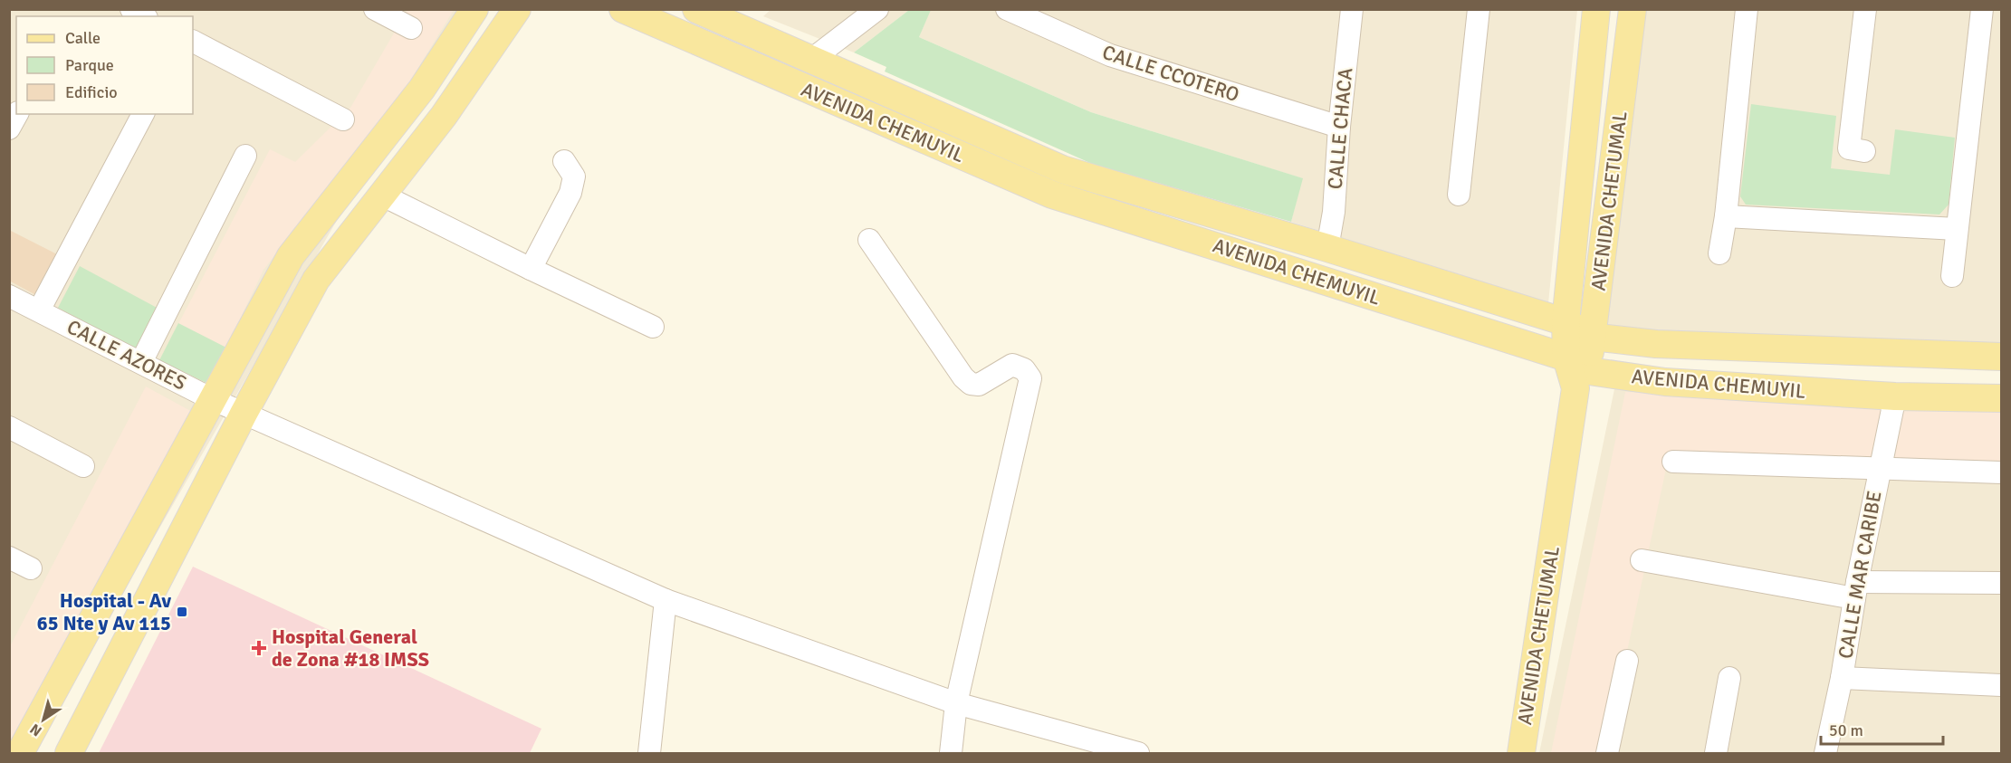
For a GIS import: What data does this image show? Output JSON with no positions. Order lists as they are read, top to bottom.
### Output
{
  "streets": {
    "main road": ["AVENIDA CHEMUYIL", "AVENIDA CHETUMAL"],
    "street": [
      "CALLE CCOTERO",
      "CALLE CHACA",
      "CALLE AZORES",
      "CALLE MAR CARIBE"
    ]
  },
  "crossings": [
    ["CALLE CCOTERO", "CALLE CHACA"],
    ["AVENIDA CHEMUYIL", "CALLE CHACA"],
    ["AVENIDA CHEMUYIL", "AVENIDA CHETUMAL"],
    ["AVENIDA CHEMUYIL", "CALLE MAR CARIBE"]
  ],
  "places": {
    "transit": ["Hospital - Av 65 Nte y Av 115"],
    "health": ["Hospital General de Zona #18 IMSS"]
  },
  "legend": ["Calle", "Parque", "Edificio"],
  "scale_bar": "50 m",
  "north": "bottom left"
}
